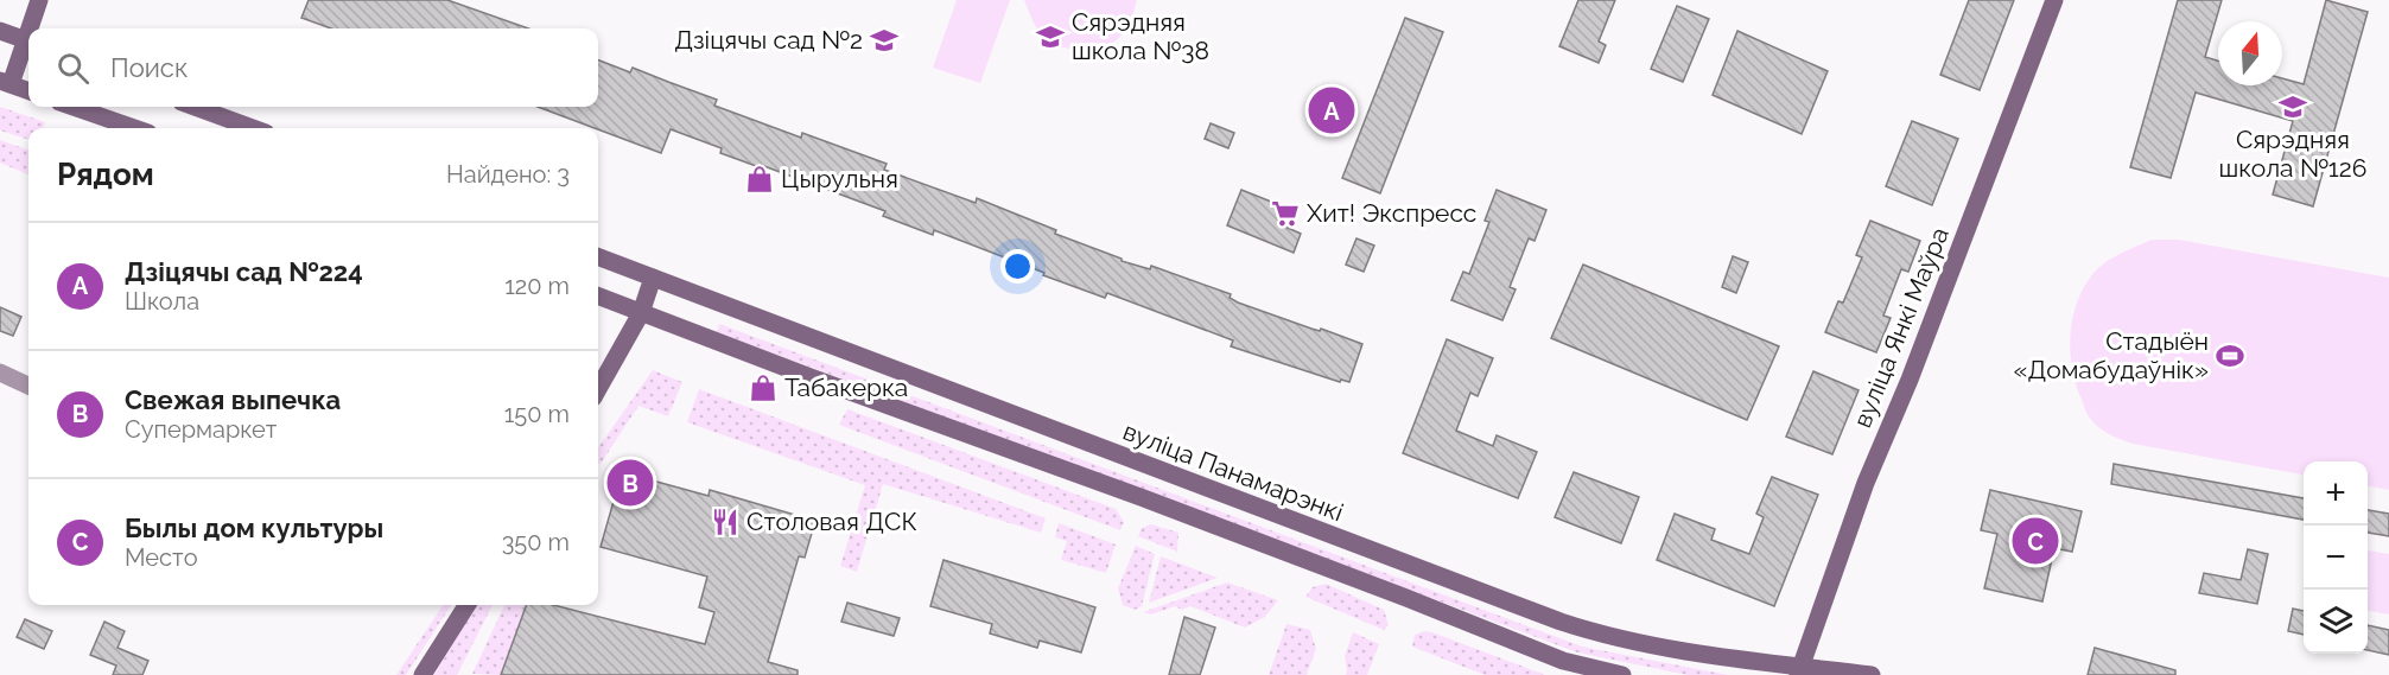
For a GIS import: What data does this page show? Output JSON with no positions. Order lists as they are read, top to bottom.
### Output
{
  "streets": {
    "main road": ["вуліца Янкі Маўра", "вуліца Панамарэнкі"]
  },
  "crossings": [
    ["вуліца Янкі Маўра", "вуліца Панамарэнкі"]
  ],
  "places": {
    "school or university": ["Сярэдняя школа №38", "Дзіцячы сад №2", "Сярэдняя школа №126"],
    "shop": ["Цырульня", "Табакерка"],
    "supermarket": ["Хит! Экспресс"],
    "sports": ["Стадыён «Домабудаўнік»"],
    "restaurant": ["Столовая ДСК"]
  },
  "north": "top",
  "page": {
    "search": "Поиск",
    "pins": ["A", "B", "C"],
    "heading": ["Рядом", "Найдено: 3"],
    "list": [
      {
        "mark": "A",
        "name": "Дзіцячы сад №224",
        "note": "Школа",
        "value": "120 m"
      },
      {
        "mark": "B",
        "name": "Свежая выпечка",
        "note": "Супермаркет",
        "value": "150 m"
      },
      {
        "mark": "C",
        "name": "Былы дом культуры",
        "note": "Место",
        "value": "350 m"
      }
    ],
    "map_buttons": ["+", "−"]
  }
}
